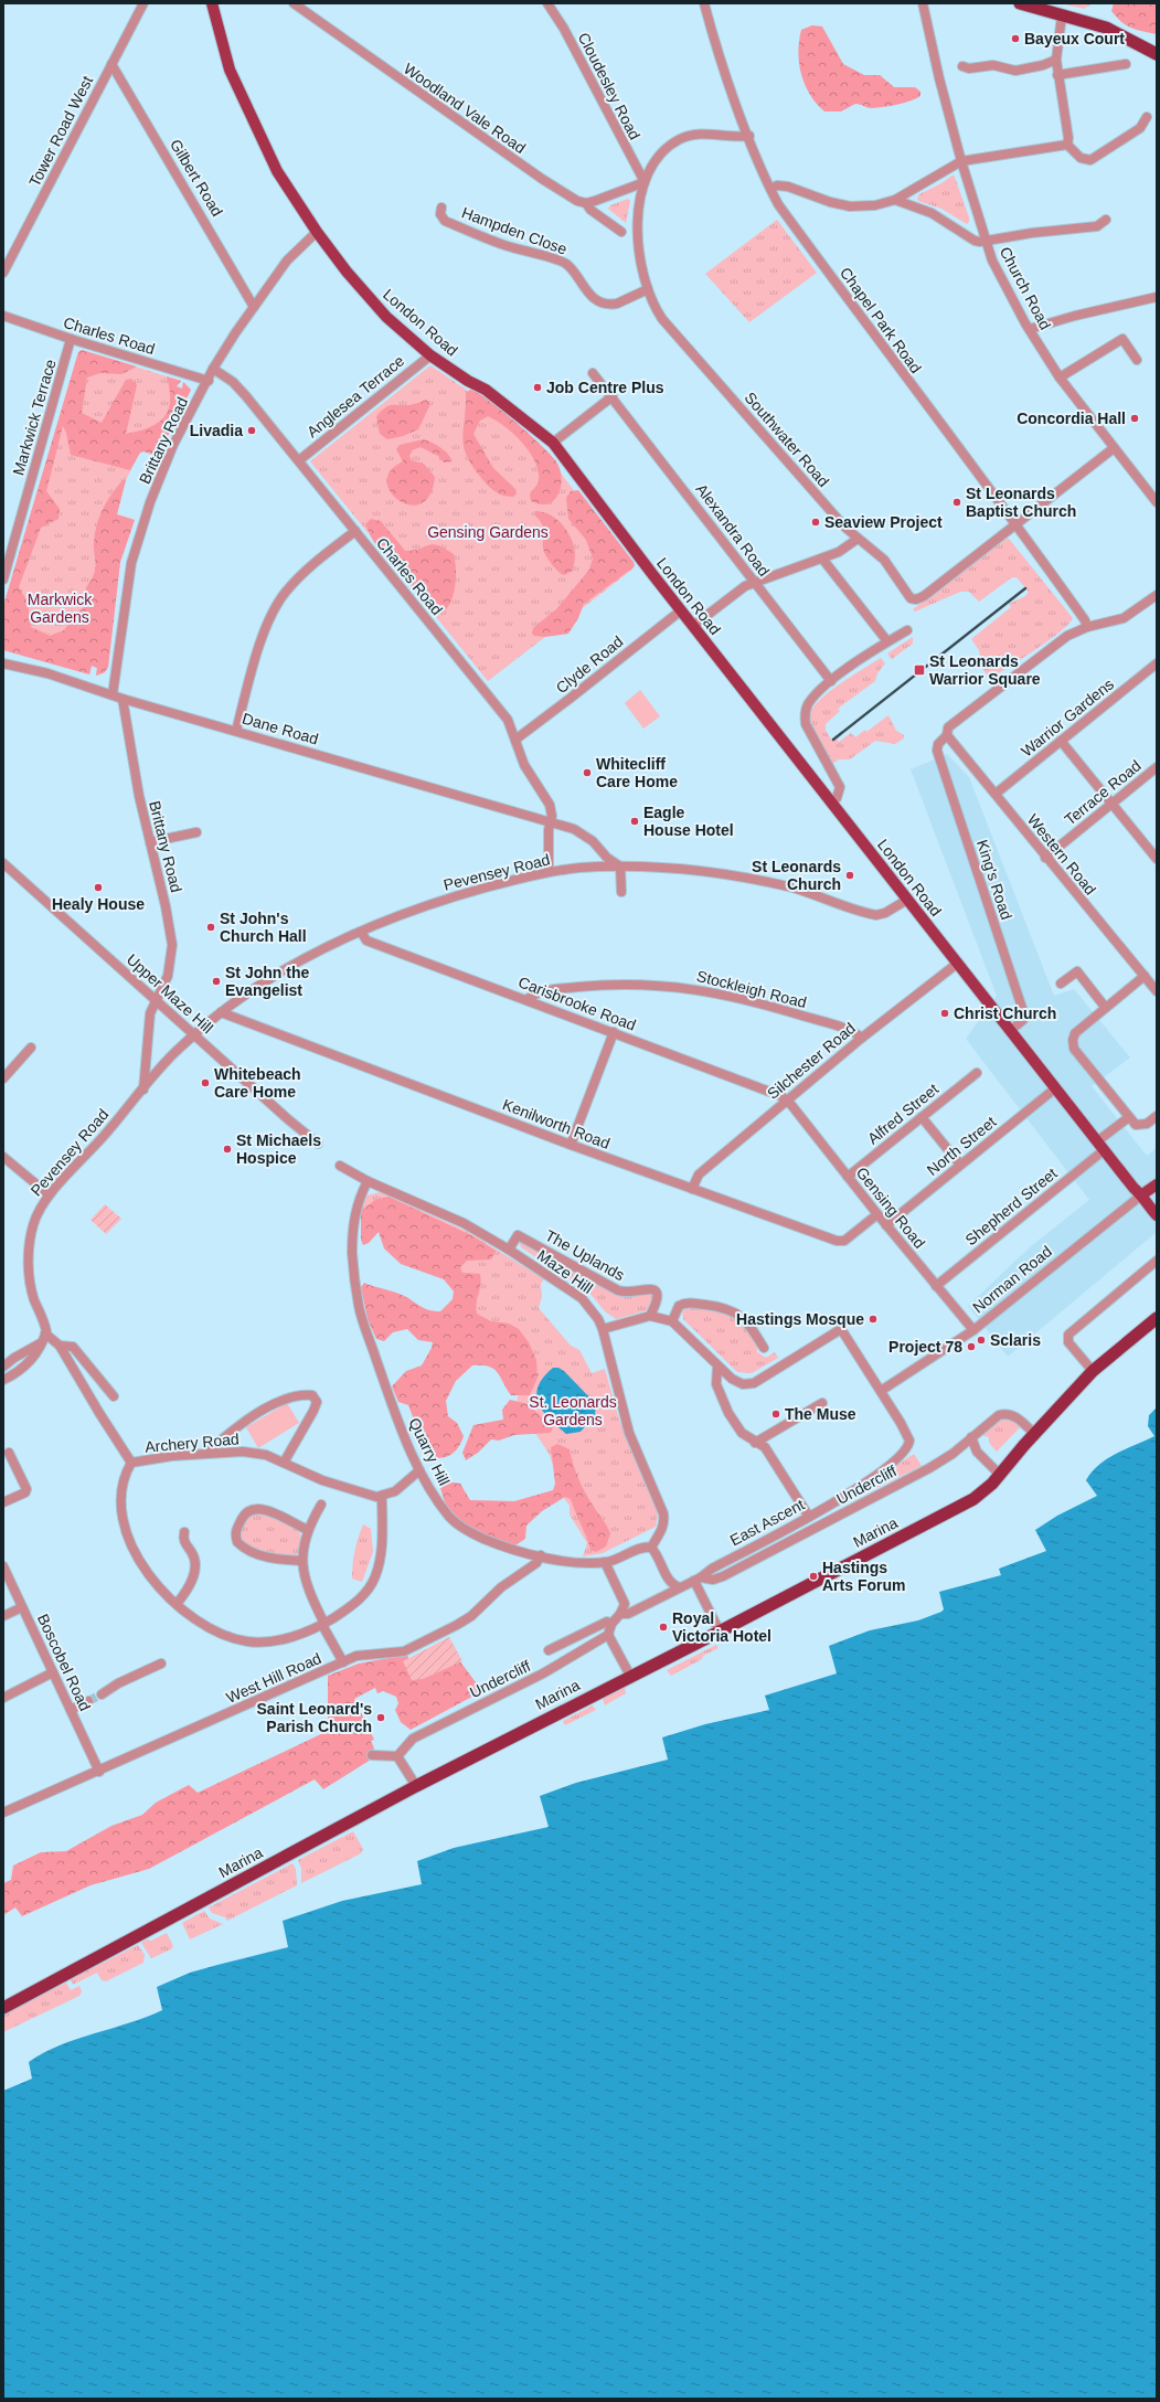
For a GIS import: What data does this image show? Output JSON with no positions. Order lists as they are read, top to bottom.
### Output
{
  "streets": {
    "highway": ["Marina"],
    "main road": ["London Road", "Norman Road"],
    "street": [
      "Cloudesley Road",
      "Woodland Vale Road",
      "Tower Road West",
      "Gilbert Road",
      "Hampden Close",
      "Church Road",
      "Chapel Park Road",
      "Charles Road",
      "Anglesea Terrace",
      "Markwick Terrace",
      "Southwater Road",
      "Brittany Road",
      "Alexandra Road",
      "Clyde Road",
      "Warrior Gardens",
      "Dane Road",
      "Terrace Road",
      "Western Road",
      "Pevensey Road",
      "King's Road",
      "Stockleigh Road",
      "Upper Maze Hill",
      "Carisbrooke Road",
      "Silchester Road",
      "Alfred Street",
      "Kenilworth Road",
      "North Street",
      "Shepherd Street",
      "Gensing Road",
      "The Uplands",
      "Maze Hill",
      "Archery Road",
      "Quarry Hill",
      "Undercliff",
      "East Ascent",
      "Boscobel Road",
      "West Hill Road"
    ]
  },
  "crossings": [
    ["Cloudesley Road", "Southwater Road"],
    ["Tower Road West", "Gilbert Road"],
    ["Gilbert Road", "Brittany Road"],
    ["Hampden Close", "Southwater Road"],
    ["Chapel Park Road", "Southwater Road"],
    ["London Road", "Anglesea Terrace"],
    ["London Road", "Brittany Road"],
    ["London Road", "Clyde Road"],
    ["London Road", "Pevensey Road"],
    ["London Road", "King's Road"],
    ["London Road", "Silchester Road"],
    ["London Road", "North Street"],
    ["London Road", "Shepherd Street"],
    ["London Road", "Norman Road"],
    ["Charles Road", "Anglesea Terrace"],
    ["Charles Road", "Markwick Terrace"],
    ["Charles Road", "Brittany Road"],
    ["Charles Road", "Clyde Road"],
    ["Charles Road", "Dane Road"],
    ["Charles Road", "Pevensey Road"],
    ["Brittany Road", "Dane Road"],
    ["Brittany Road", "Upper Maze Hill"],
    ["Warrior Gardens", "Western Road"],
    ["Terrace Road", "Western Road"],
    ["Western Road", "King's Road"],
    ["Pevensey Road", "Upper Maze Hill"],
    ["Pevensey Road", "Carisbrooke Road"],
    ["Pevensey Road", "Kenilworth Road"],
    ["Stockleigh Road", "Carisbrooke Road"],
    ["Stockleigh Road", "Silchester Road"],
    ["Carisbrooke Road", "Silchester Road"],
    ["Carisbrooke Road", "Gensing Road"],
    ["Silchester Road", "Kenilworth Road"],
    ["Silchester Road", "Gensing Road"],
    ["Alfred Street", "Gensing Road"],
    ["Kenilworth Road", "Gensing Road"],
    ["North Street", "Gensing Road"],
    ["Shepherd Street", "Gensing Road"],
    ["Gensing Road", "Norman Road"],
    ["The Uplands", "Maze Hill"],
    ["Maze Hill", "Quarry Hill"],
    ["Norman Road", "East Ascent"],
    ["Quarry Hill", "West Hill Road"],
    ["Undercliff", "East Ascent"],
    ["Undercliff", "Marina"],
    ["Boscobel Road", "West Hill Road"]
  ],
  "parks": ["Gensing Gardens", "Markwick Gardens", "St. Leonards Gardens"],
  "places": {
    "other": [
      "Bayeux Court",
      "Job Centre Plus",
      "Concordia Hall",
      "Livadia",
      "St Leonards Baptist Church",
      "Seaview Project",
      "Whitecliff Care Home",
      "Eagle House Hotel",
      "St Leonards Church",
      "Healy House",
      "St John's Church Hall",
      "St John the Evangelist",
      "Christ Church",
      "Whitebeach Care Home",
      "St Michaels Hospice",
      "Hastings Mosque",
      "Sclaris",
      "Project 78",
      "The Muse",
      "Hastings Arts Forum",
      "Royal Victoria Hotel",
      "Saint Leonard's Parish Church"
    ],
    "transit": ["St Leonards Warrior Square"]
  }
}
